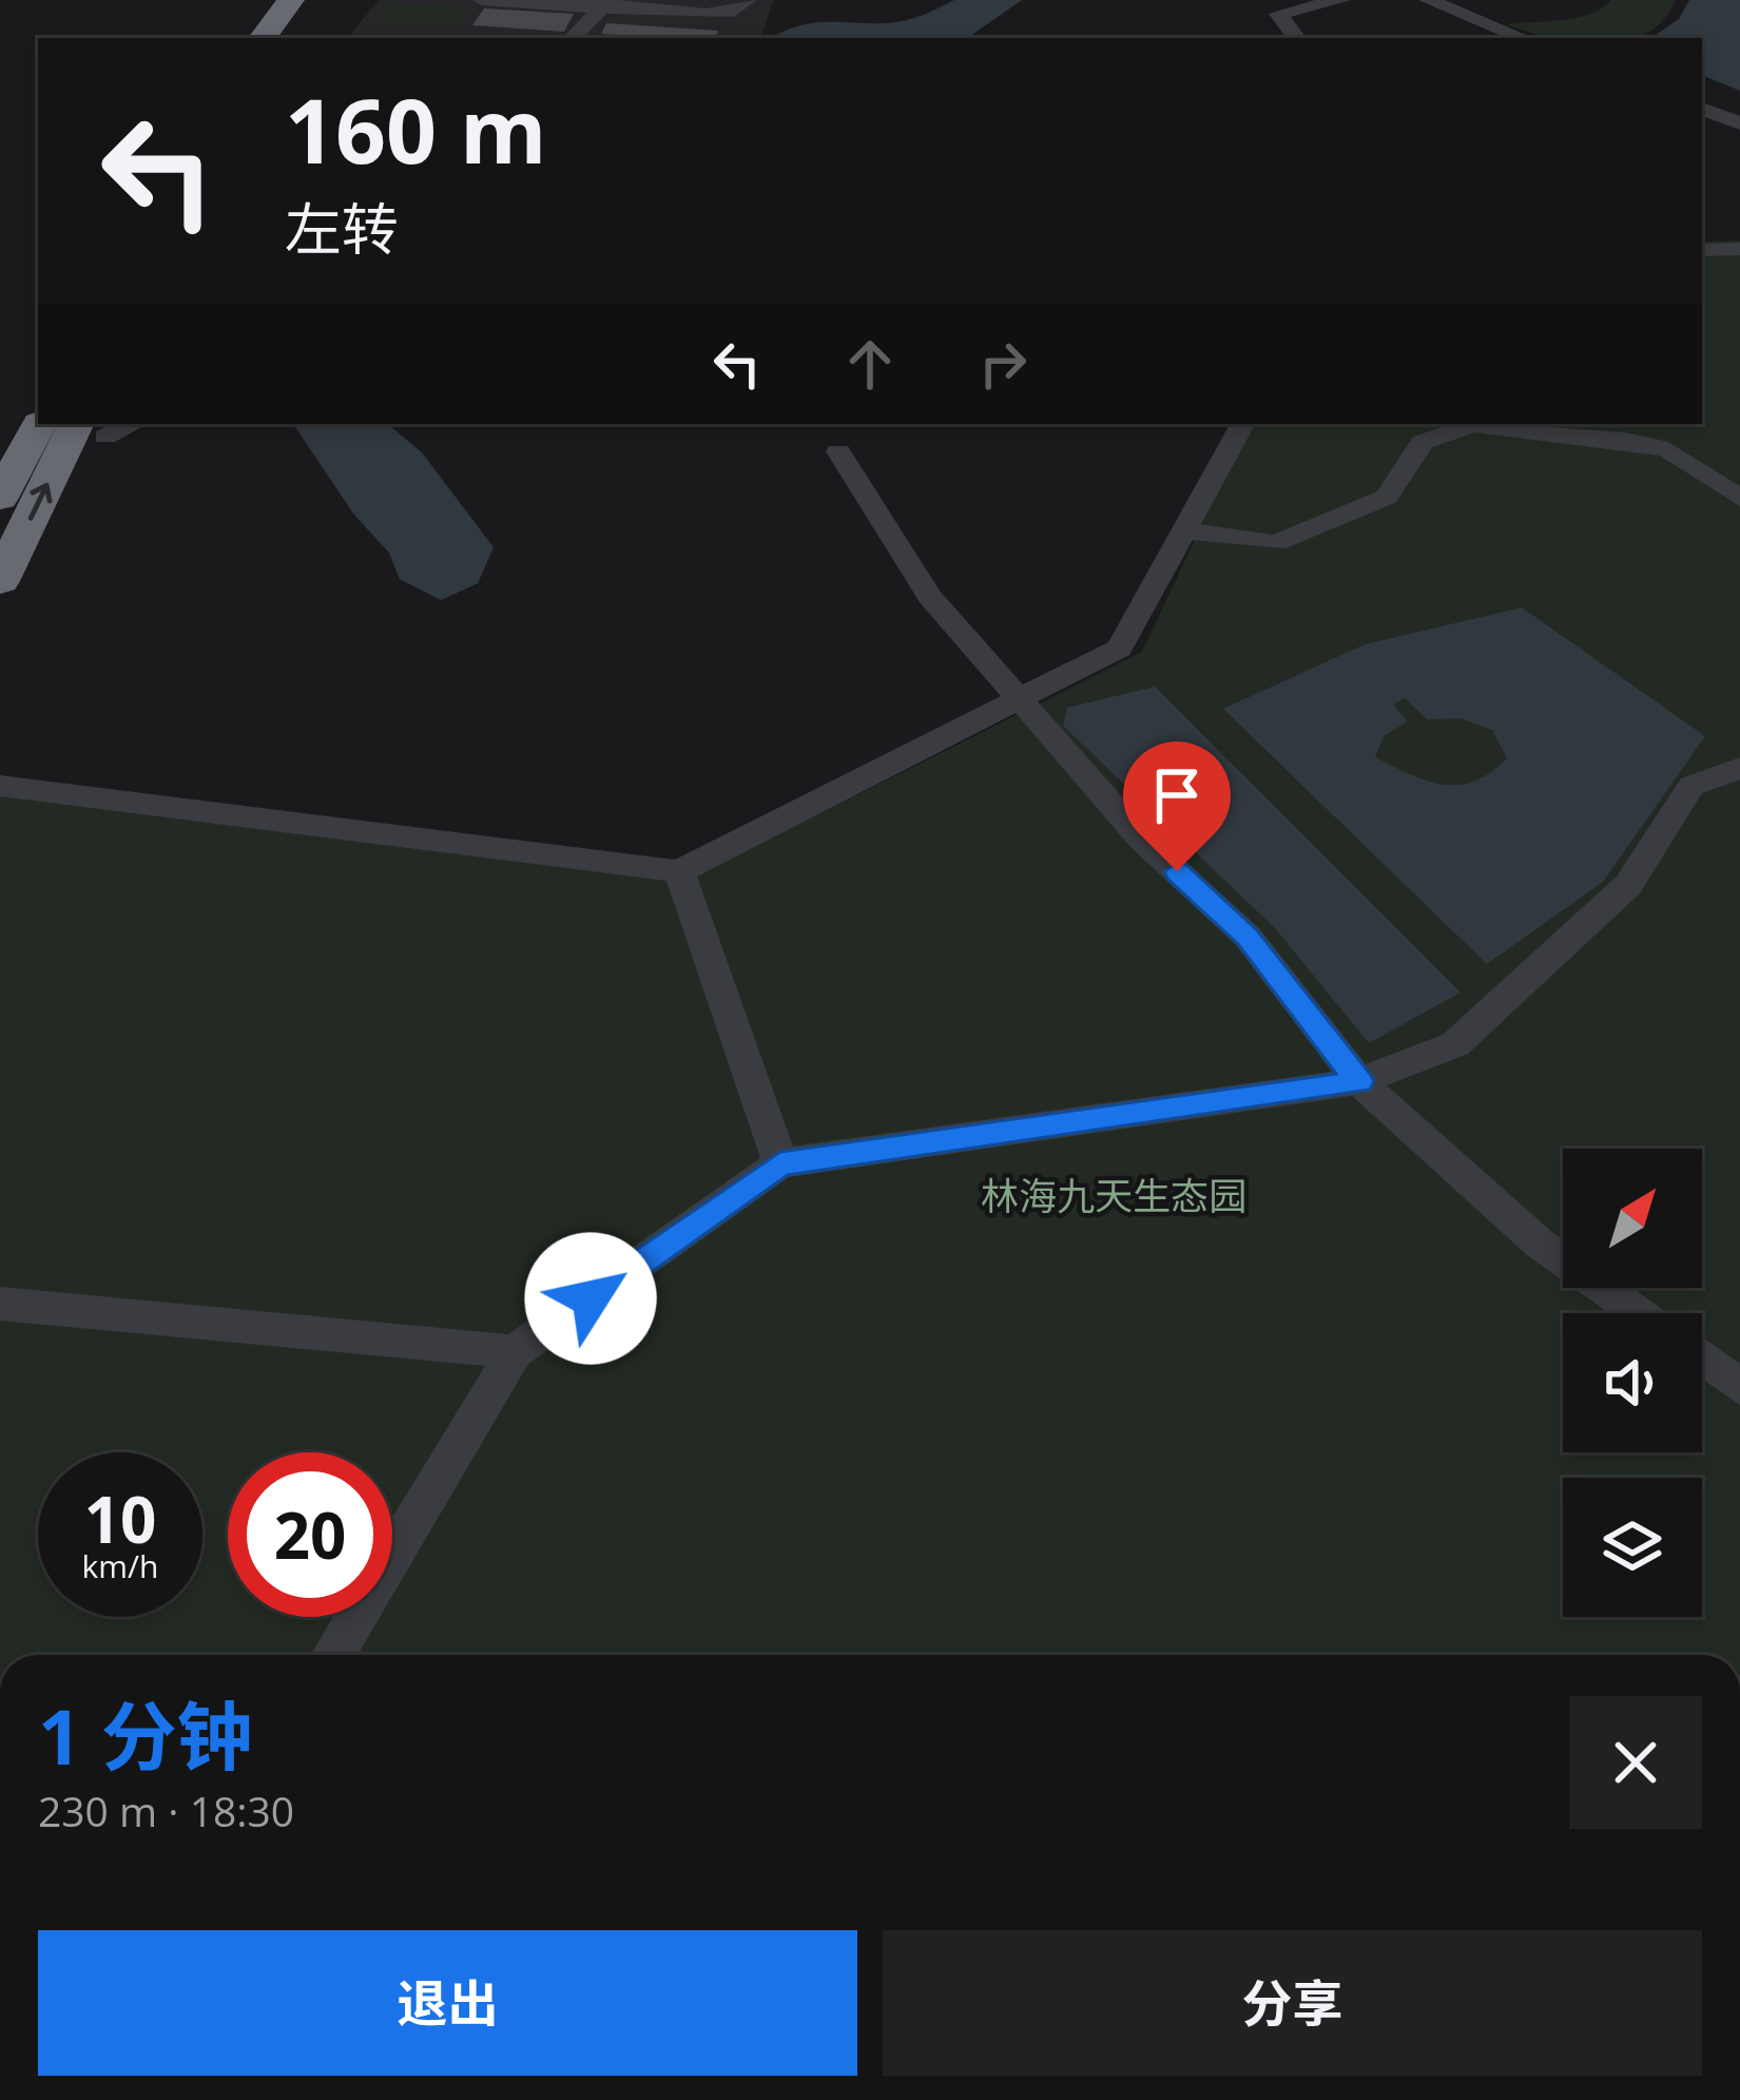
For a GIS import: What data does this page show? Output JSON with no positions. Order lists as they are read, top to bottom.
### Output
{
  "parks": ["林海九天生态园"],
  "north": "top right",
  "page": {
    "turn": ["160 m", "左转"],
    "speed": "10 km/h",
    "limit": "20",
    "heading": ["1 分钟", "230 m · 18:30"],
    "buttons": ["退出", "分享"]
  }
}
